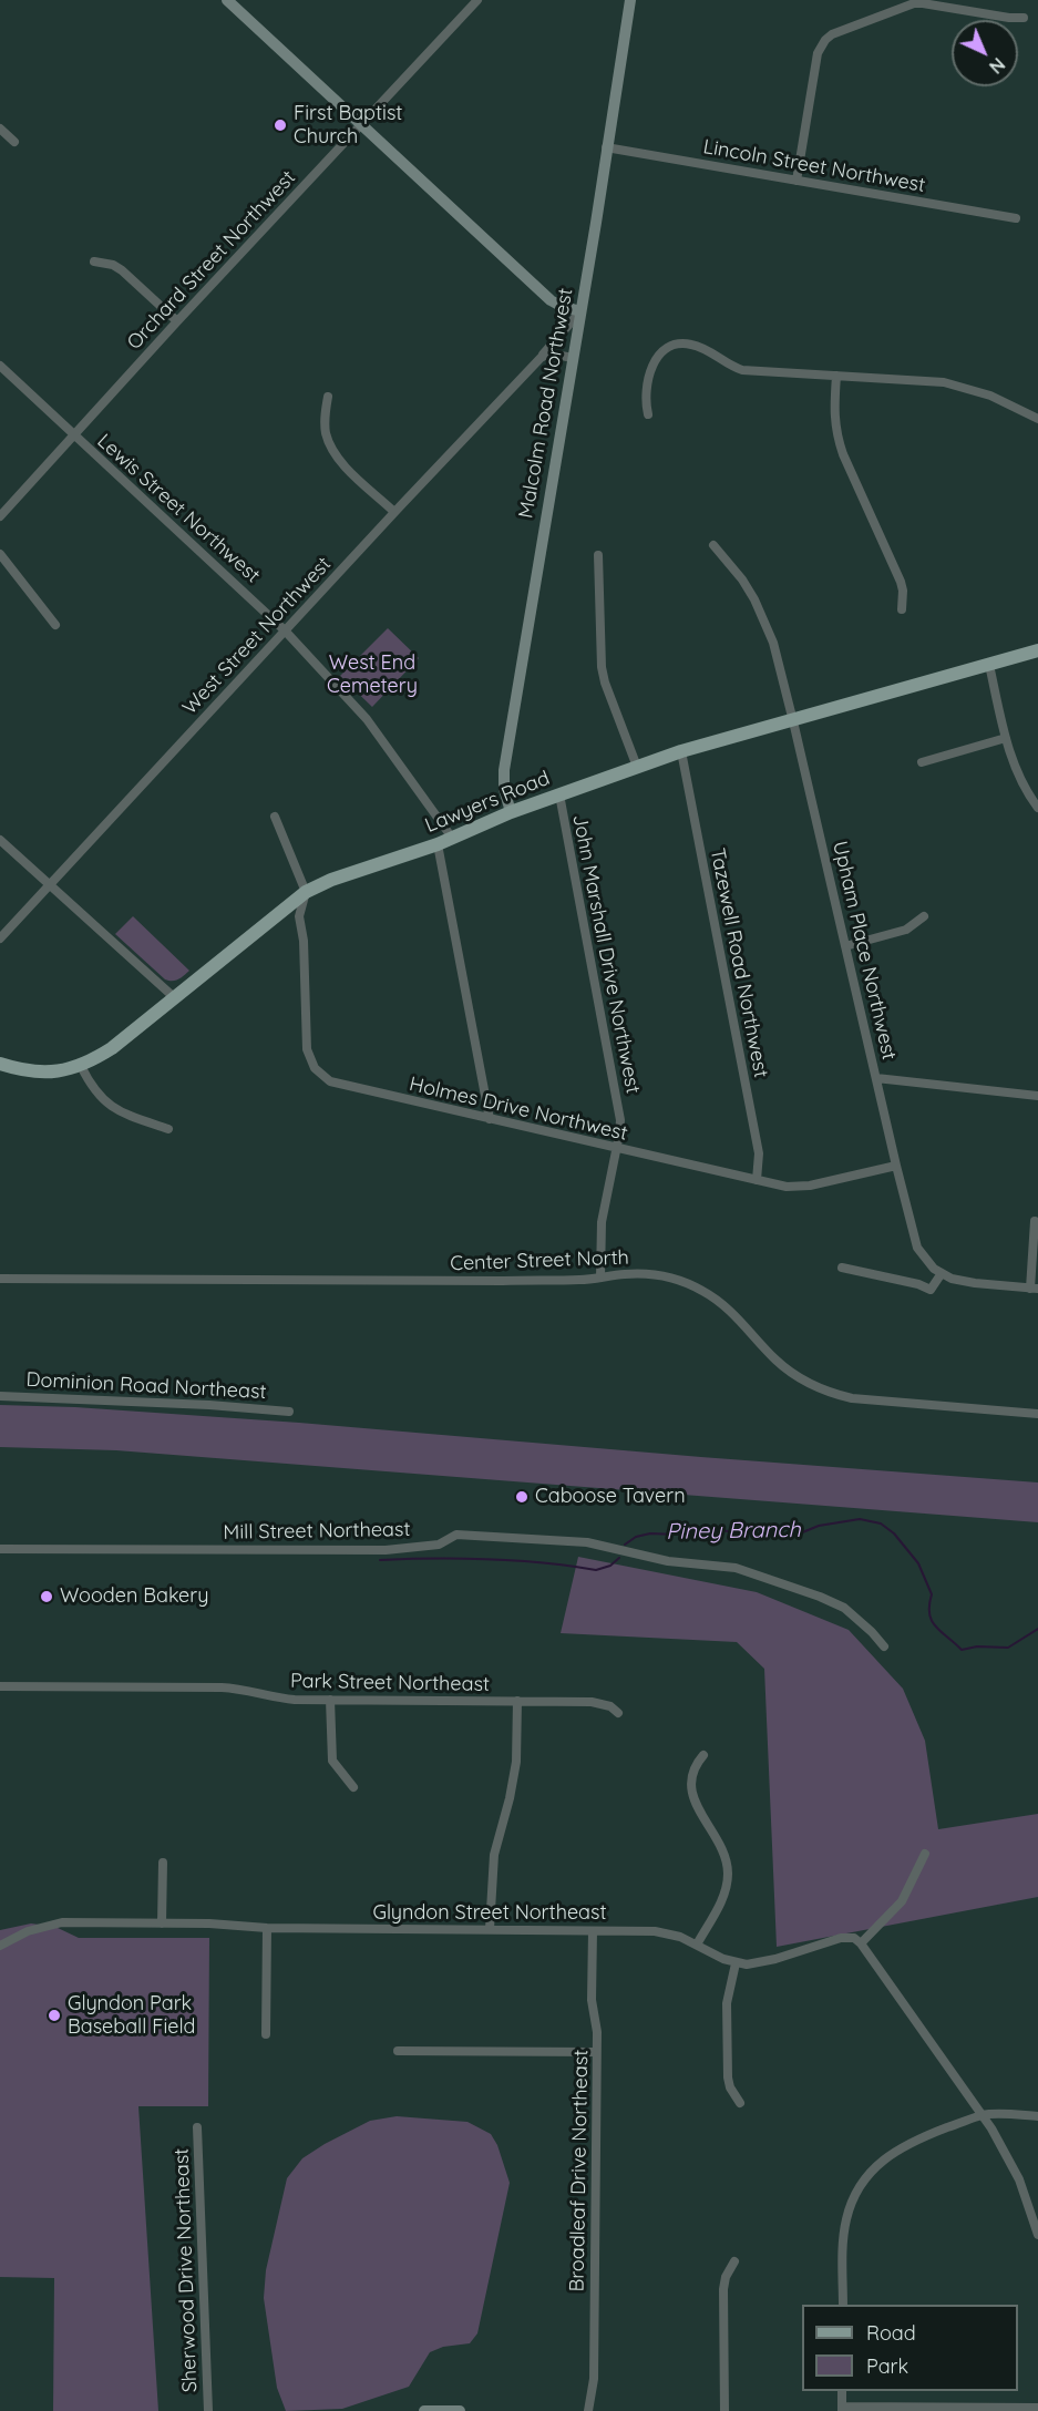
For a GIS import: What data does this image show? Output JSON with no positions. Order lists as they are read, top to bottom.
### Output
{
  "streets": {
    "main road": ["Malcolm Road Northwest", "Lawyers Road"],
    "street": [
      "Lincoln Street Northwest",
      "Orchard Street Northwest",
      "Lewis Street Northwest",
      "West Street Northwest",
      "Upham Place Northwest",
      "John Marshall Drive Northwest",
      "Tazewell Road Northwest",
      "Holmes Drive Northwest",
      "Center Street North",
      "Dominion Road Northeast",
      "Mill Street Northeast",
      "Park Street Northeast",
      "Glyndon Street Northeast",
      "Broadleaf Drive Northeast",
      "Sherwood Drive Northeast"
    ]
  },
  "crossings": [
    ["Lincoln Street Northwest", "Malcolm Road Northwest"],
    ["Orchard Street Northwest", "Lewis Street Northwest"],
    ["Malcolm Road Northwest", "West Street Northwest"],
    ["Malcolm Road Northwest", "Lawyers Road"],
    ["Lewis Street Northwest", "West Street Northwest"],
    ["Lewis Street Northwest", "Lawyers Road"],
    ["Lawyers Road", "Upham Place Northwest"],
    ["Lawyers Road", "John Marshall Drive Northwest"],
    ["Lawyers Road", "Tazewell Road Northwest"],
    ["Lawyers Road", "Holmes Drive Northwest"],
    ["Upham Place Northwest", "Holmes Drive Northwest"],
    ["John Marshall Drive Northwest", "Holmes Drive Northwest"],
    ["John Marshall Drive Northwest", "Center Street North"],
    ["Tazewell Road Northwest", "Holmes Drive Northwest"],
    ["Glyndon Street Northeast", "Broadleaf Drive Northeast"]
  ],
  "water": ["Piney Branch"],
  "parks": ["West End Cemetery"],
  "places": [
    "First Baptist Church",
    "Caboose Tavern",
    "Wooden Bakery",
    "Glyndon Park Baseball Field"
  ],
  "legend": ["Road", "Park"],
  "north": "bottom right"
}
